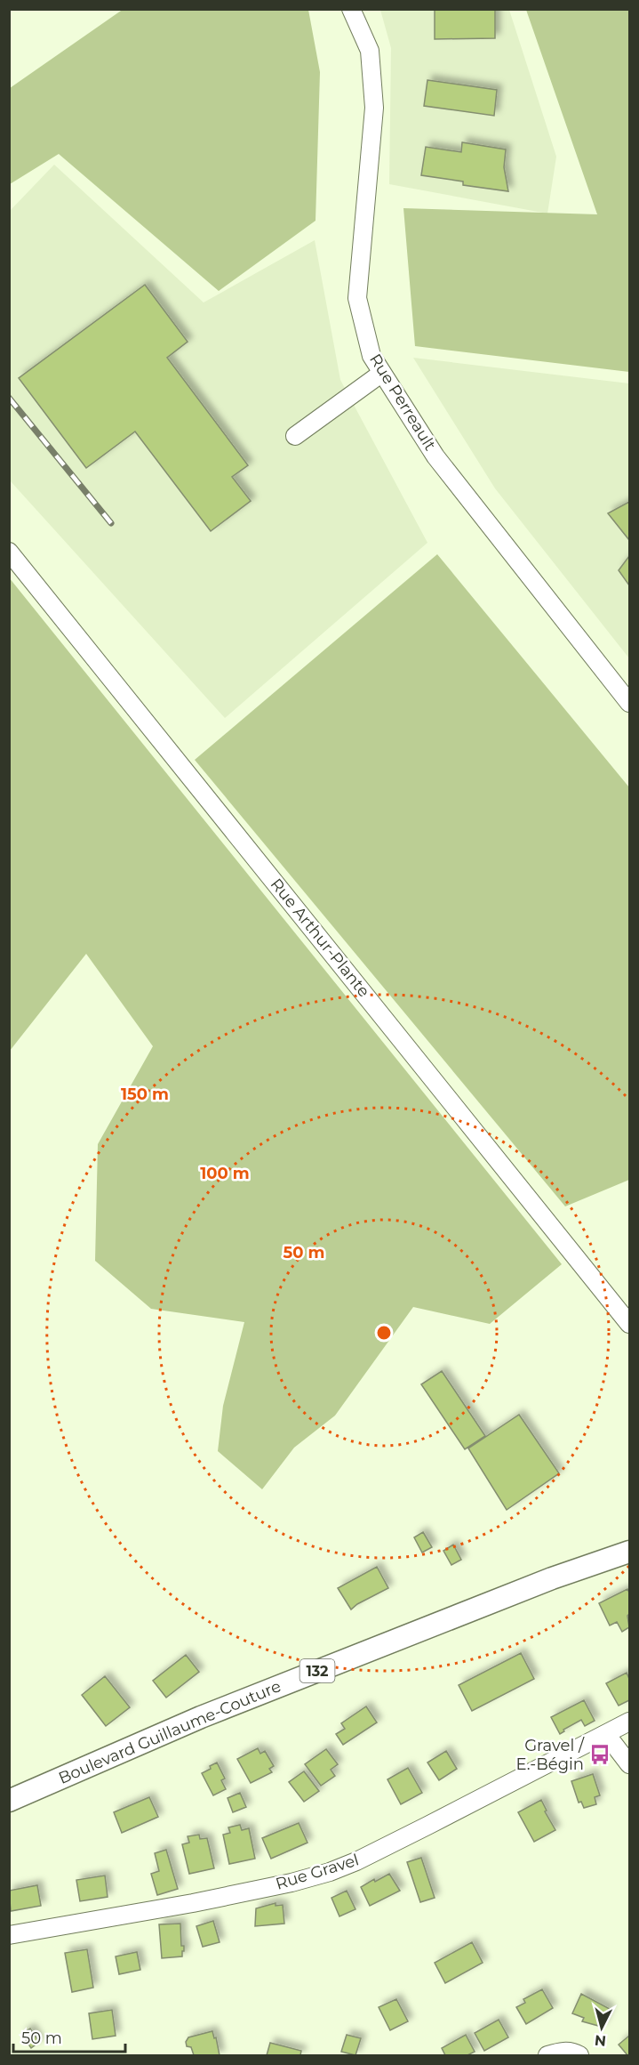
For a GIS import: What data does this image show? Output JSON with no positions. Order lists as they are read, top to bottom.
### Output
{
  "streets": {
    "main road": ["132", "Boulevard Guillaume-Couture"],
    "street": ["Rue Perreault", "Rue Arthur-Plante", "Rue Gravel"]
  },
  "places": {
    "bus stop": ["Gravel / E.-Bégin"]
  },
  "scale_bar": "50 m",
  "north": "bottom",
  "rings": ["150 m", "100 m", "50 m"]
}
